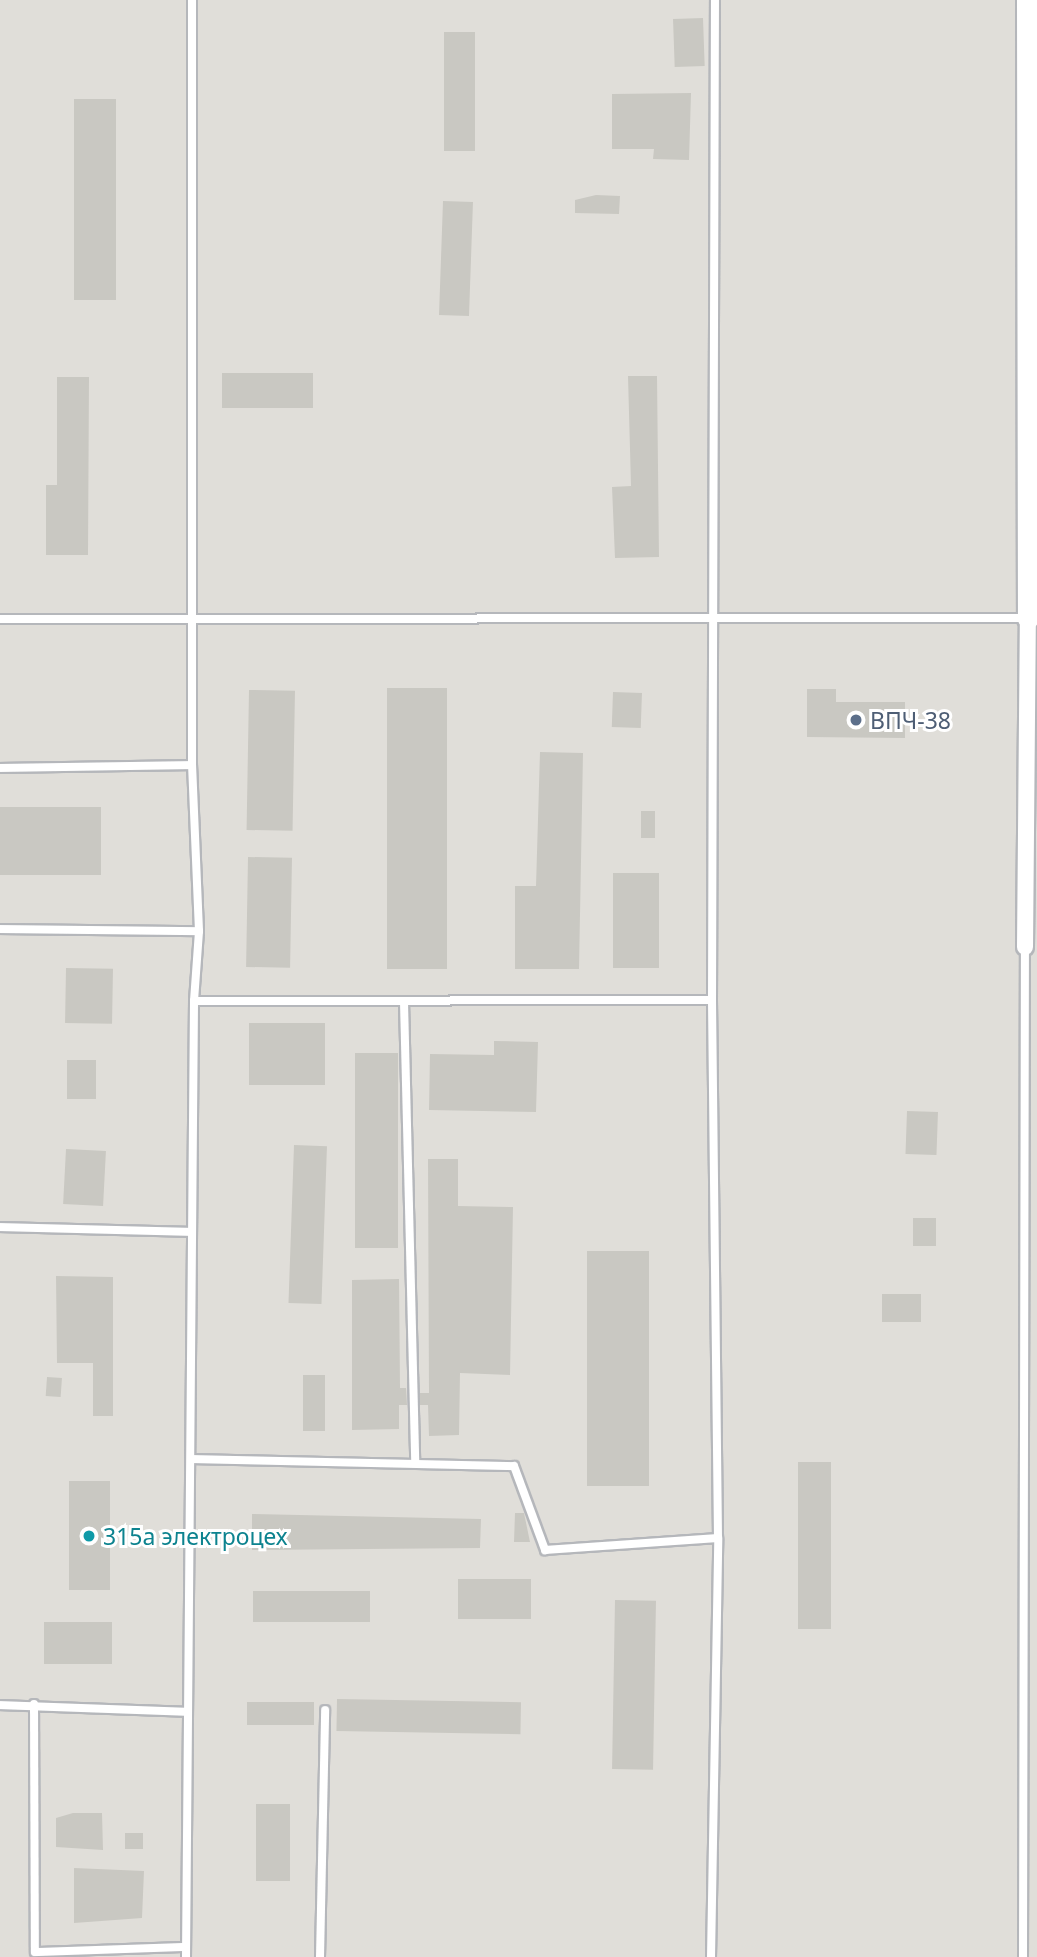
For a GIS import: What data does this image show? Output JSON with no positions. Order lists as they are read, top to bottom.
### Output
{
  "places": ["ВПЧ-38", "315a электроцех"]
}
